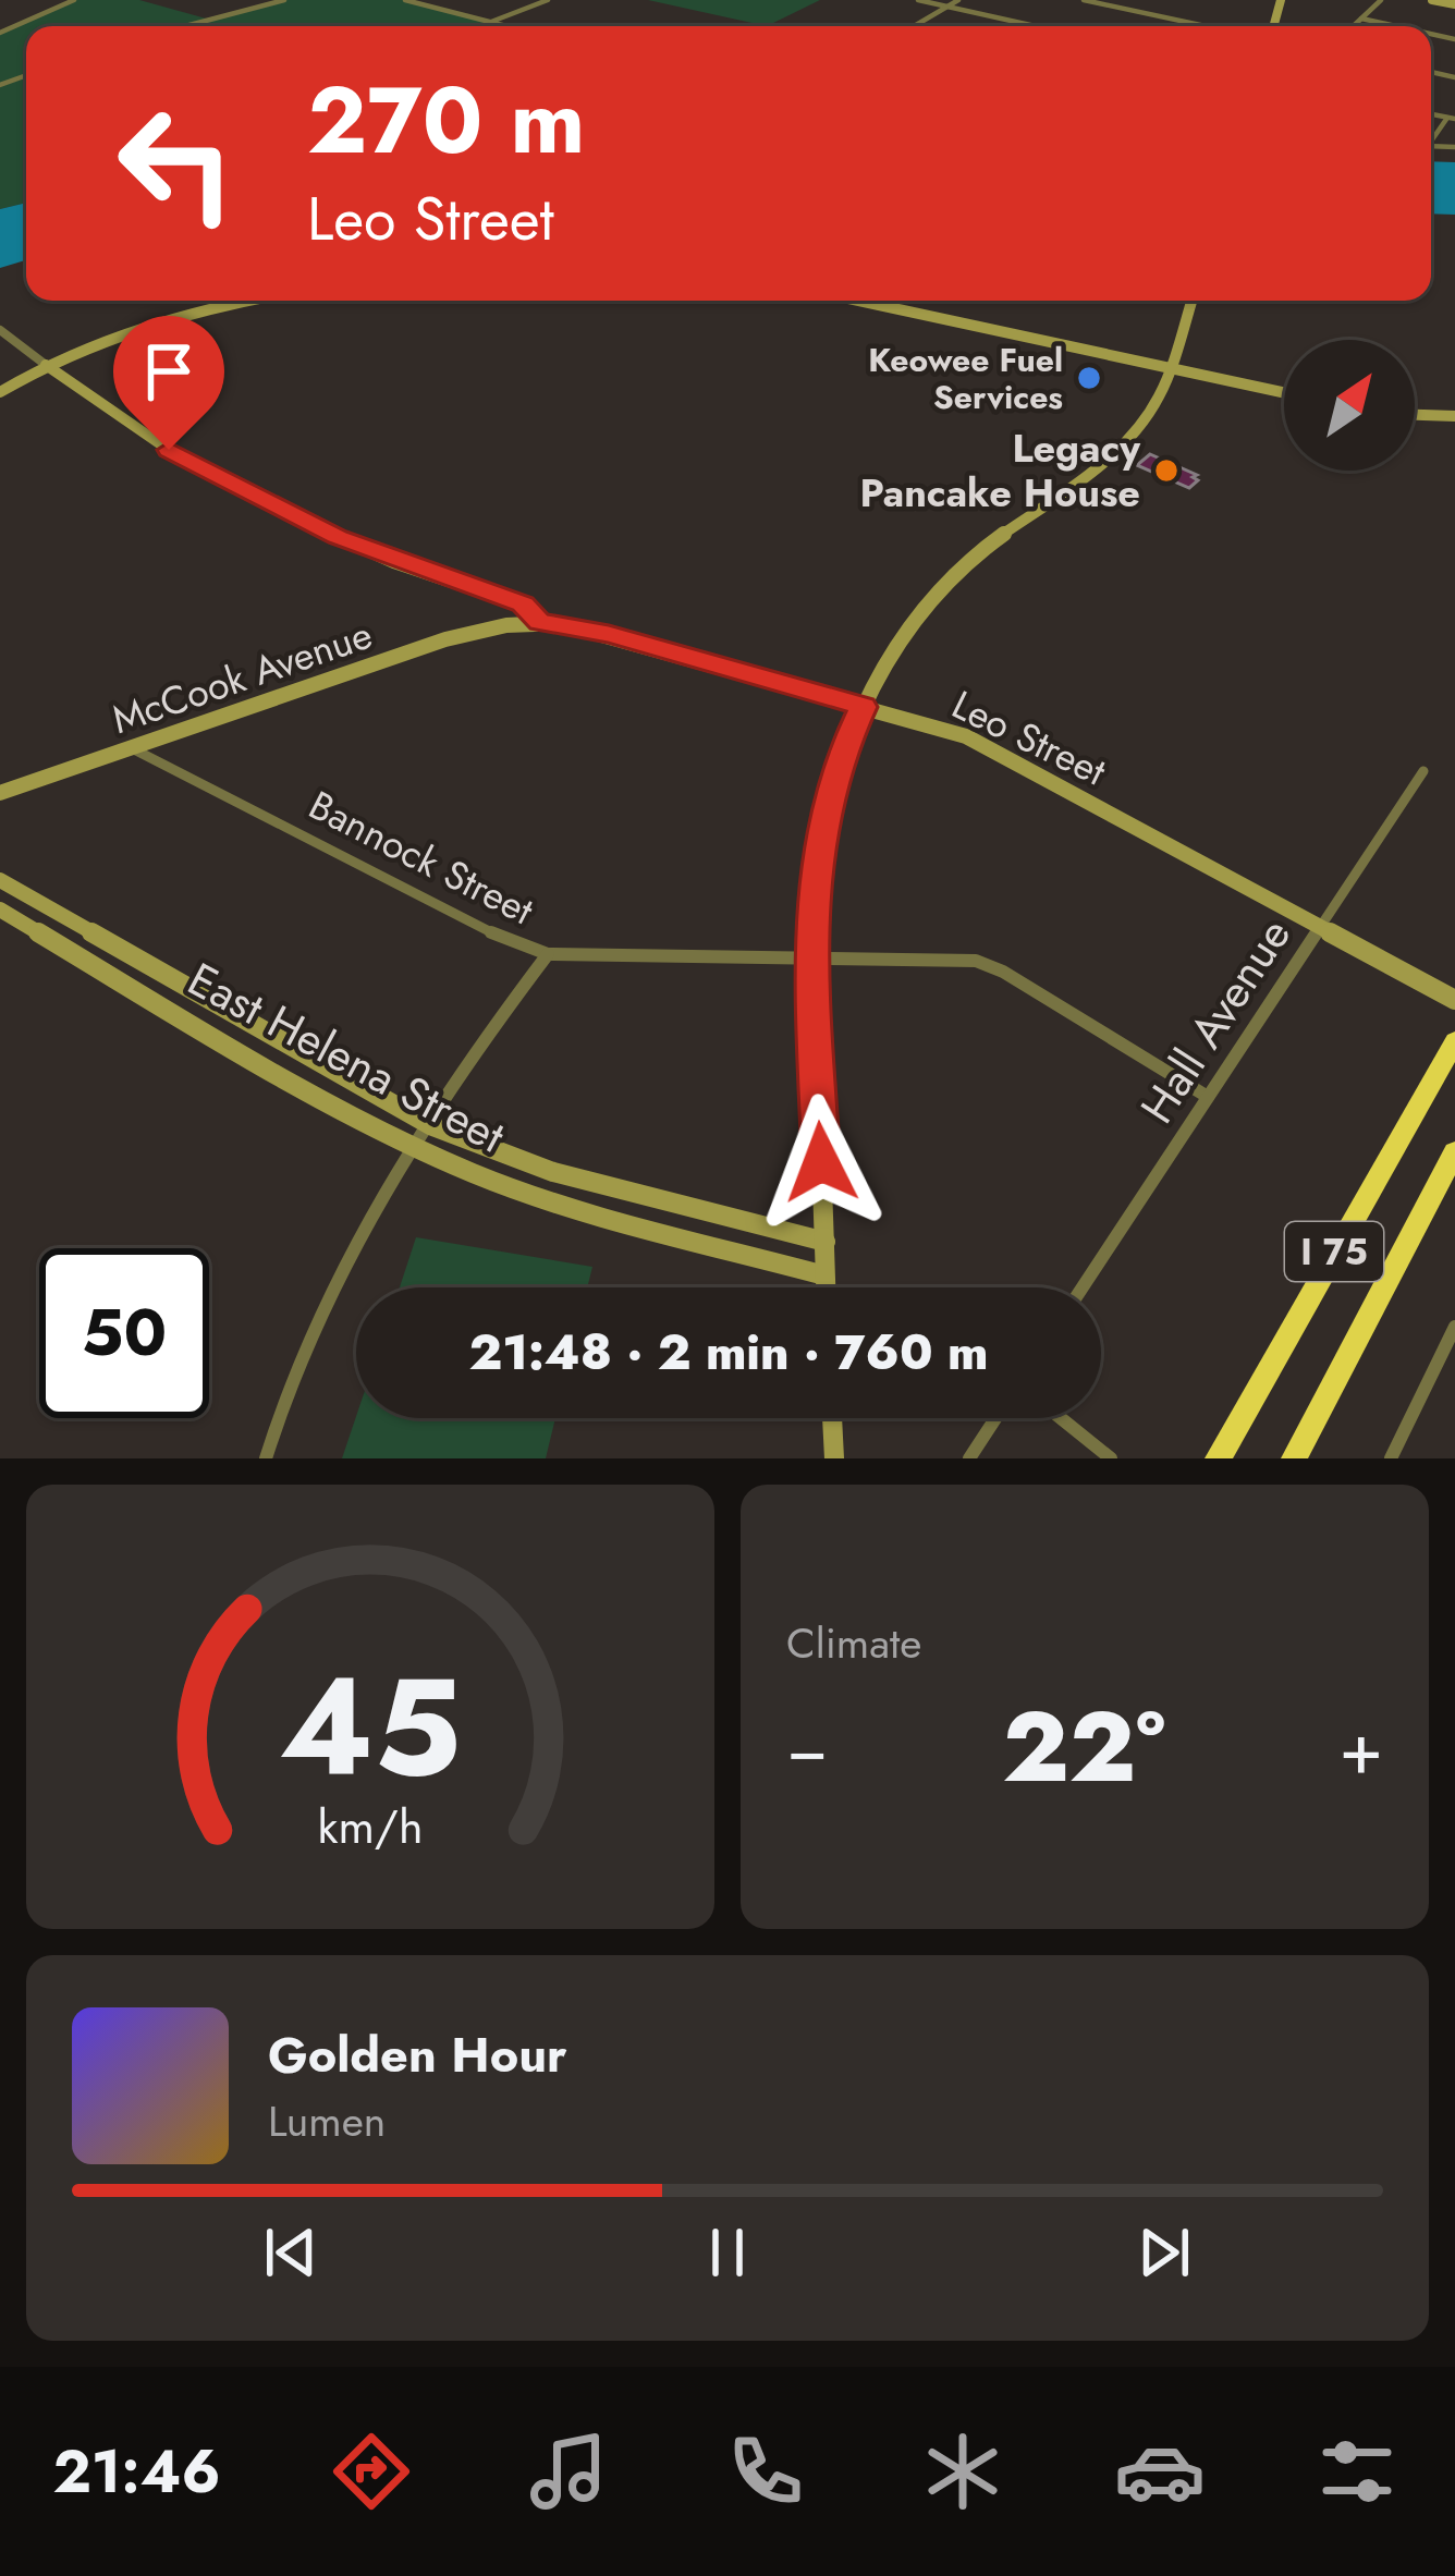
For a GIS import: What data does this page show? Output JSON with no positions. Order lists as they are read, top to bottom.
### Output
{
  "streets": {
    "highway": ["I 75"],
    "street": [
      "McCook Avenue",
      "Leo Street",
      "Bannock Street",
      "Hall Avenue",
      "East Helena Street"
    ]
  },
  "crossings": [
    ["McCook Avenue", "Leo Street"],
    ["McCook Avenue", "Bannock Street"],
    ["Leo Street", "Hall Avenue"],
    ["Bannock Street", "Hall Avenue"]
  ],
  "places": ["Keowee Fuel Services", "Legacy Pancake House"],
  "north": "top right",
  "page": {
    "turn": ["270 m", "Leo Street"],
    "limit": "50",
    "trip": "21:48 · 2 min · 760 m",
    "tile": "Climate",
    "heat": ["−", "22°", "+"],
    "song": ["Golden Hour", "Lumen"],
    "tabs": "21:46",
    "gauge": ["45", "km/h"]
  }
}
